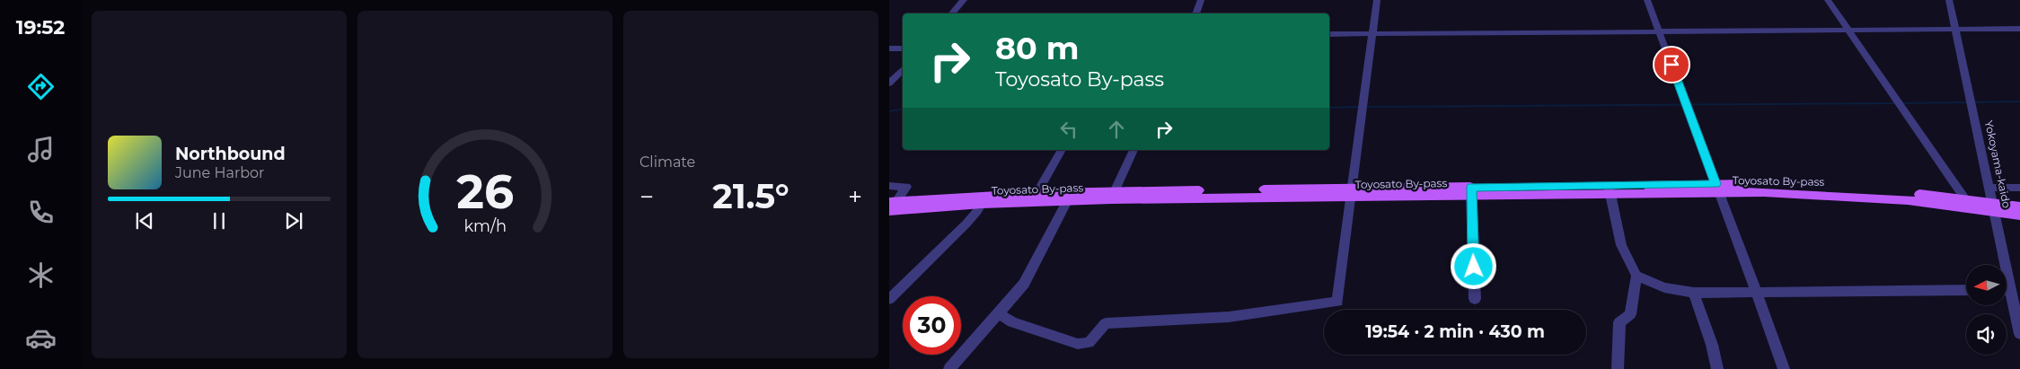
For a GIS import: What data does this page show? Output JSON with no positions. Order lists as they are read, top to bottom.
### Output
{
  "streets": {
    "main road": ["Toyosato By-pass"],
    "street": ["Yokoyama-kaido"]
  },
  "crossings": [
    ["Yokoyama-kaido", "Toyosato By-pass"]
  ],
  "north": "left",
  "page": {
    "tabs": "19:52",
    "tile": "Climate",
    "turn": ["80 m", "Toyosato By-pass"],
    "song": ["Northbound", "June Harbor"],
    "heat": ["−", "21.5°", "+"],
    "limit": "30",
    "trip": "19:54 · 2 min · 430 m",
    "gauge": ["26", "km/h"]
  }
}
